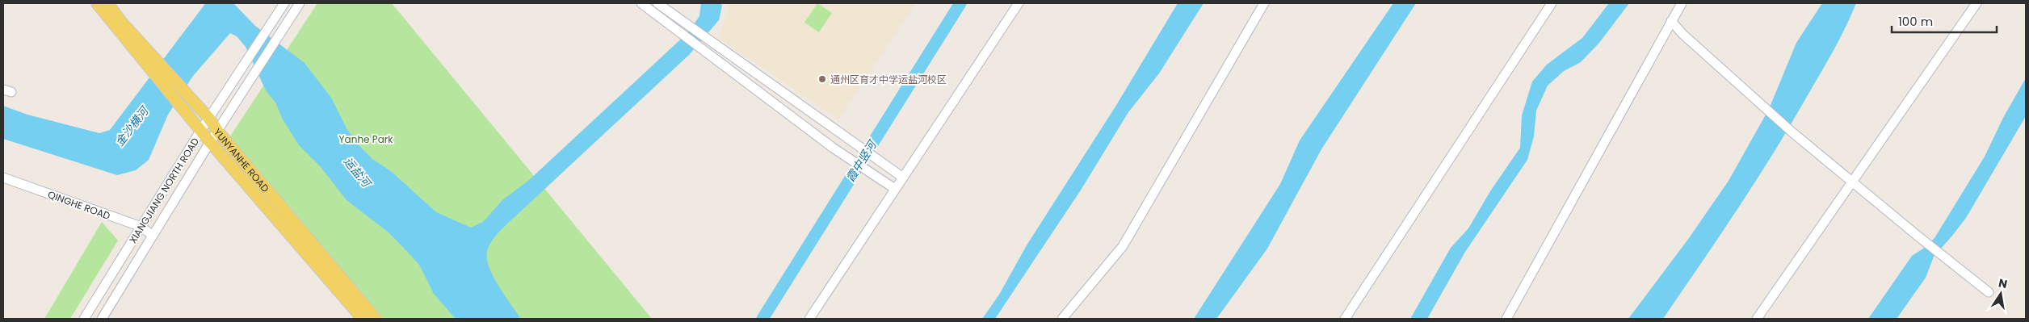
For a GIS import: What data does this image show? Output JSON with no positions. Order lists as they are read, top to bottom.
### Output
{
  "streets": {
    "main road": ["YUNYANHE ROAD"],
    "street": ["XIANGJIANG NORTH ROAD", "QINGHE ROAD"]
  },
  "crossings": [
    ["YUNYANHE ROAD", "XIANGJIANG NORTH ROAD"],
    ["XIANGJIANG NORTH ROAD", "QINGHE ROAD"]
  ],
  "water": ["金沙横河", "霞中竖河", "运盐河"],
  "parks": ["Yanhe Park"],
  "places": ["通州区育才中学运盐河校区"],
  "scale_bar": "100 m",
  "north": "top"
}
